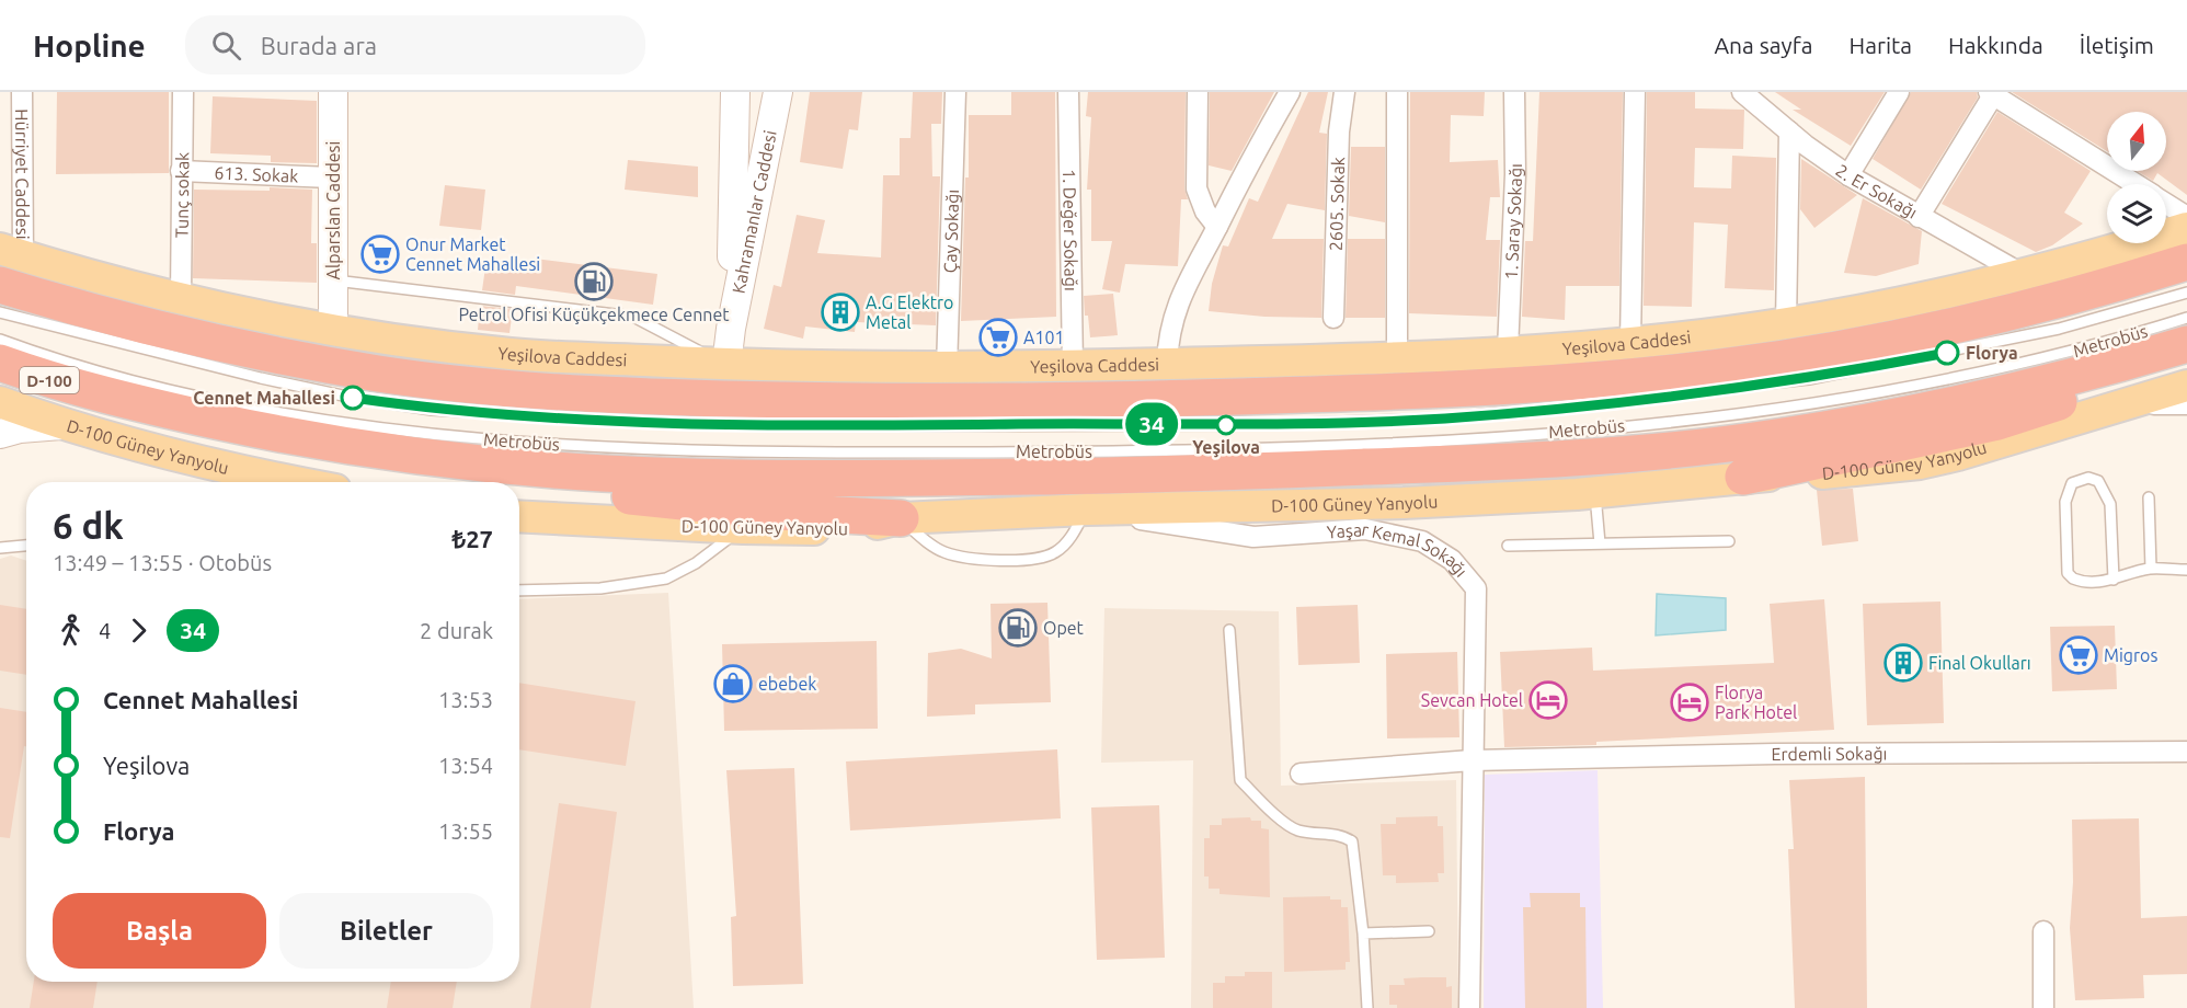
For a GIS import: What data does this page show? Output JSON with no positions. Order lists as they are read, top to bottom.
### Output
{
  "streets": {
    "highway": ["D-100"],
    "main road": ["Yeşilova Caddesi", "D-100 Güney Yanyolu"],
    "street": [
      "Hürriyet Caddesi",
      "613. Sokak",
      "2. Er Sokağı",
      "Tunç sokak",
      "2605. Sokak",
      "Alparslan Caddesi",
      "Kahramanlar Caddesi",
      "1. Saray Sokağı",
      "1. Değer Sokağı",
      "Çay Sokağı",
      "Yaşar Kemal Sokağı",
      "Erdemli Sokağı"
    ],
    "lane": ["Metrobüs"]
  },
  "crossings": [
    ["Hürriyet Caddesi", "Yeşilova Caddesi"],
    ["613. Sokak", "Tunç sokak"],
    ["613. Sokak", "Alparslan Caddesi"],
    ["2. Er Sokağı", "Yeşilova Caddesi"],
    ["Tunç sokak", "Yeşilova Caddesi"],
    ["Alparslan Caddesi", "Yeşilova Caddesi"],
    ["1. Saray Sokağı", "Yeşilova Caddesi"],
    ["1. Değer Sokağı", "Yeşilova Caddesi"],
    ["Çay Sokağı", "Yeşilova Caddesi"],
    ["Metrobüs", "D-100"],
    ["D-100 Güney Yanyolu", "Yaşar Kemal Sokağı"],
    ["Yaşar Kemal Sokağı", "Erdemli Sokağı"]
  ],
  "places": {
    "supermarket": ["Onur Market Cennet Mahallesi", "A101", "Migros"],
    "fuel station": ["Petrol Ofisi Küçükçekmece Cennet", "Opet"],
    "building": ["A.G Elektro Metal", "Final Okulları"],
    "other": ["Florya", "Cennet Mahallesi", "Yeşilova"],
    "shop": ["ebebek"],
    "hotel": ["Sevcan Hotel", "Florya Park Hotel"]
  },
  "lines": ["bus line 34"],
  "north": "top",
  "page": {
    "header": "Hopline",
    "search": "Burada ara",
    "nav": [
      "Ana sayfa",
      "Harita",
      "Hakkında",
      "İletişim"
    ],
    "on_map": "34",
    "heading": ["6 dk", "13:49 – 13:55 · Otobüs", "₺27"],
    "legs": ["4", "34", "2 durak"],
    "list": [
      {
        "name": "Cennet Mahallesi",
        "value": "13:53"
      },
      {
        "name": "Yeşilova",
        "value": "13:54"
      },
      {
        "name": "Florya",
        "value": "13:55"
      }
    ],
    "buttons": ["Başla", "Biletler"]
  }
}
